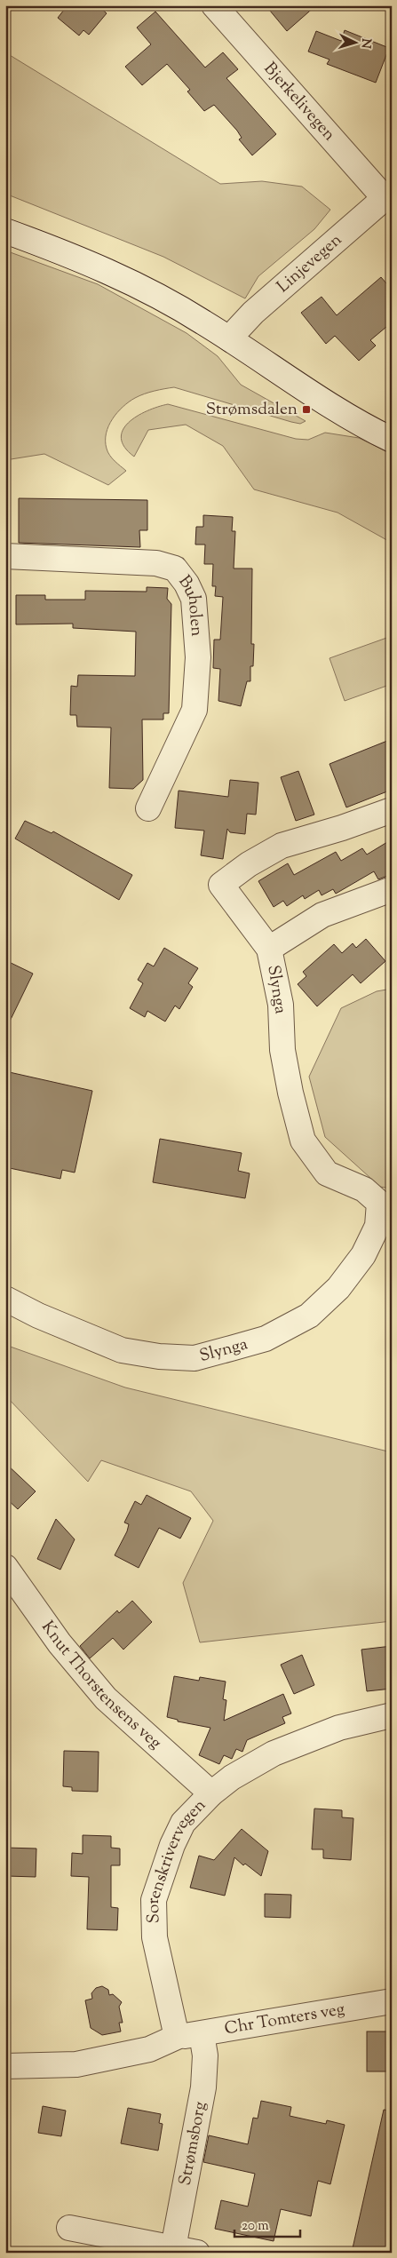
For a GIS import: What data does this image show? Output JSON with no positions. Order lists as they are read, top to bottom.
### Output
{
  "streets": {
    "street": [
      "Bjerkelivegen",
      "Linjevegen",
      "Buholen",
      "Slynga",
      "Knut Thorstensens veg",
      "Sorenskrivervegen",
      "Chr Tomters veg",
      "Strømsborg"
    ]
  },
  "crossings": [
    ["Bjerkelivegen", "Linjevegen"],
    ["Knut Thorstensens veg", "Sorenskrivervegen"],
    ["Sorenskrivervegen", "Chr Tomters veg"],
    ["Chr Tomters veg", "Strømsborg"]
  ],
  "places": {
    "transit": ["Strømsdalen"]
  },
  "scale_bar": "20 m",
  "north": "right"
}
